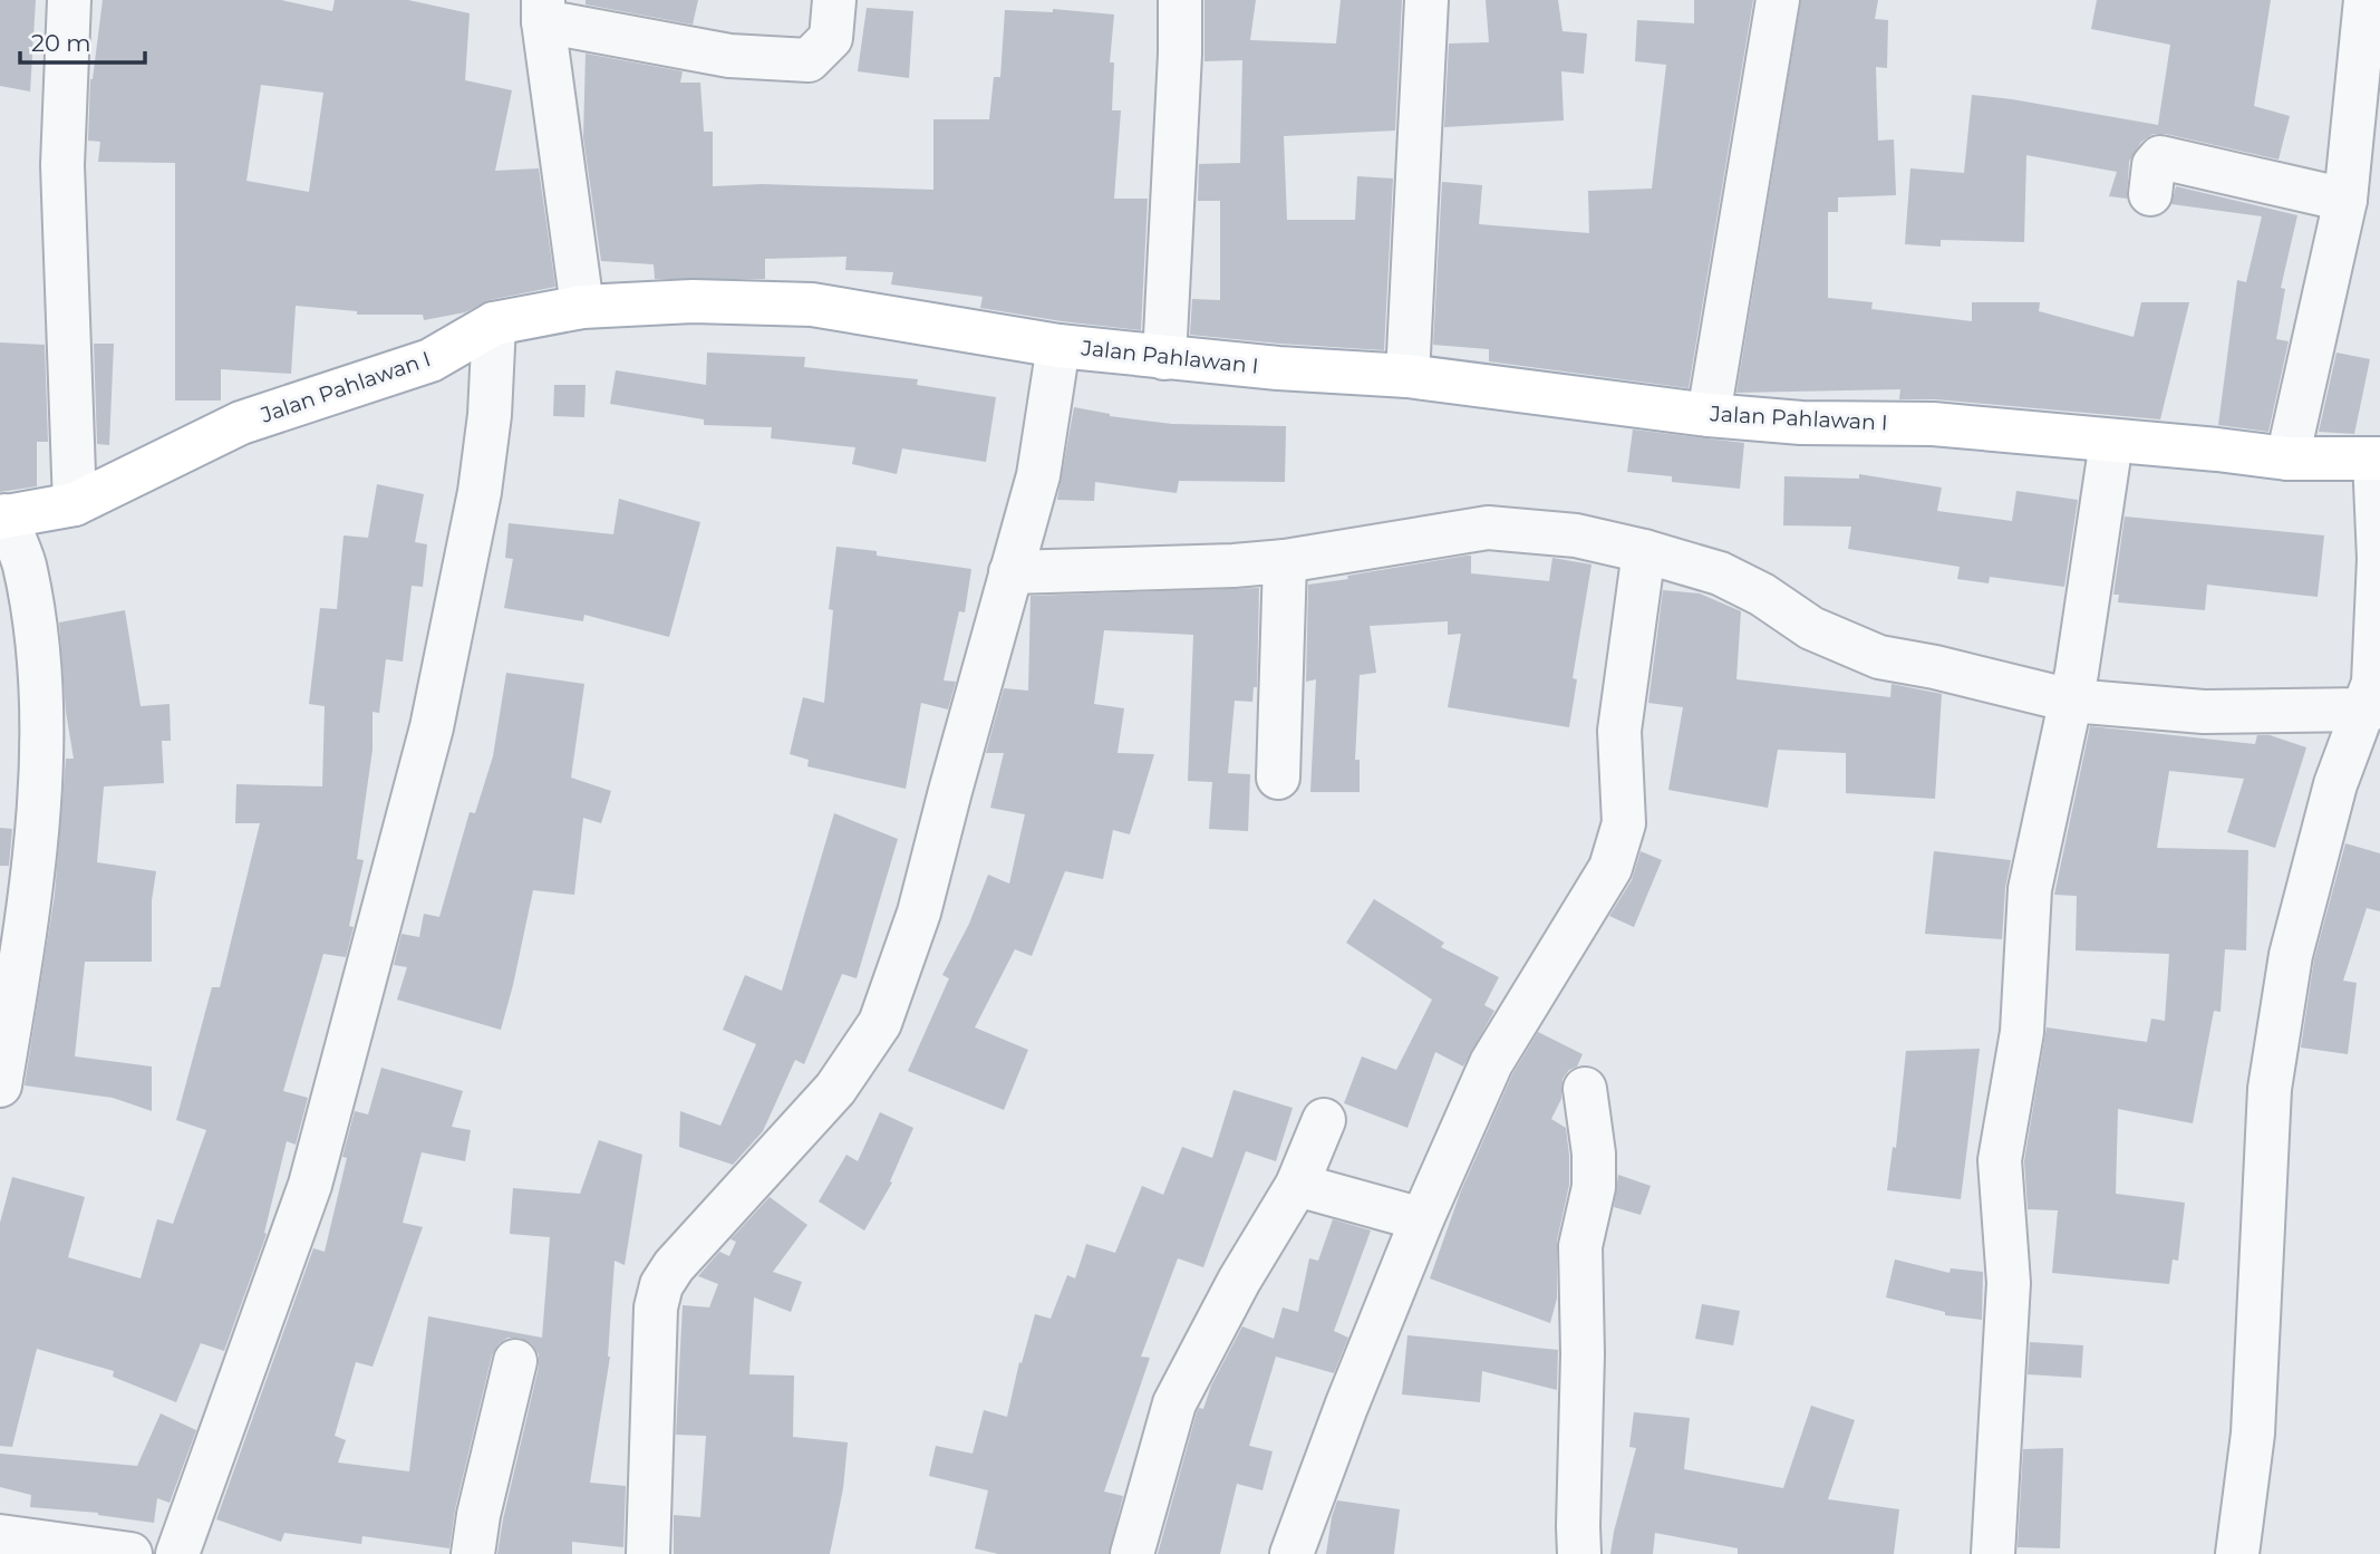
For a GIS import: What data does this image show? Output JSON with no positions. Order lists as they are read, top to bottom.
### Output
{
  "streets": {
    "main road": ["Jalan Pahlawan I"]
  },
  "scale_bar": "20 m"
}
